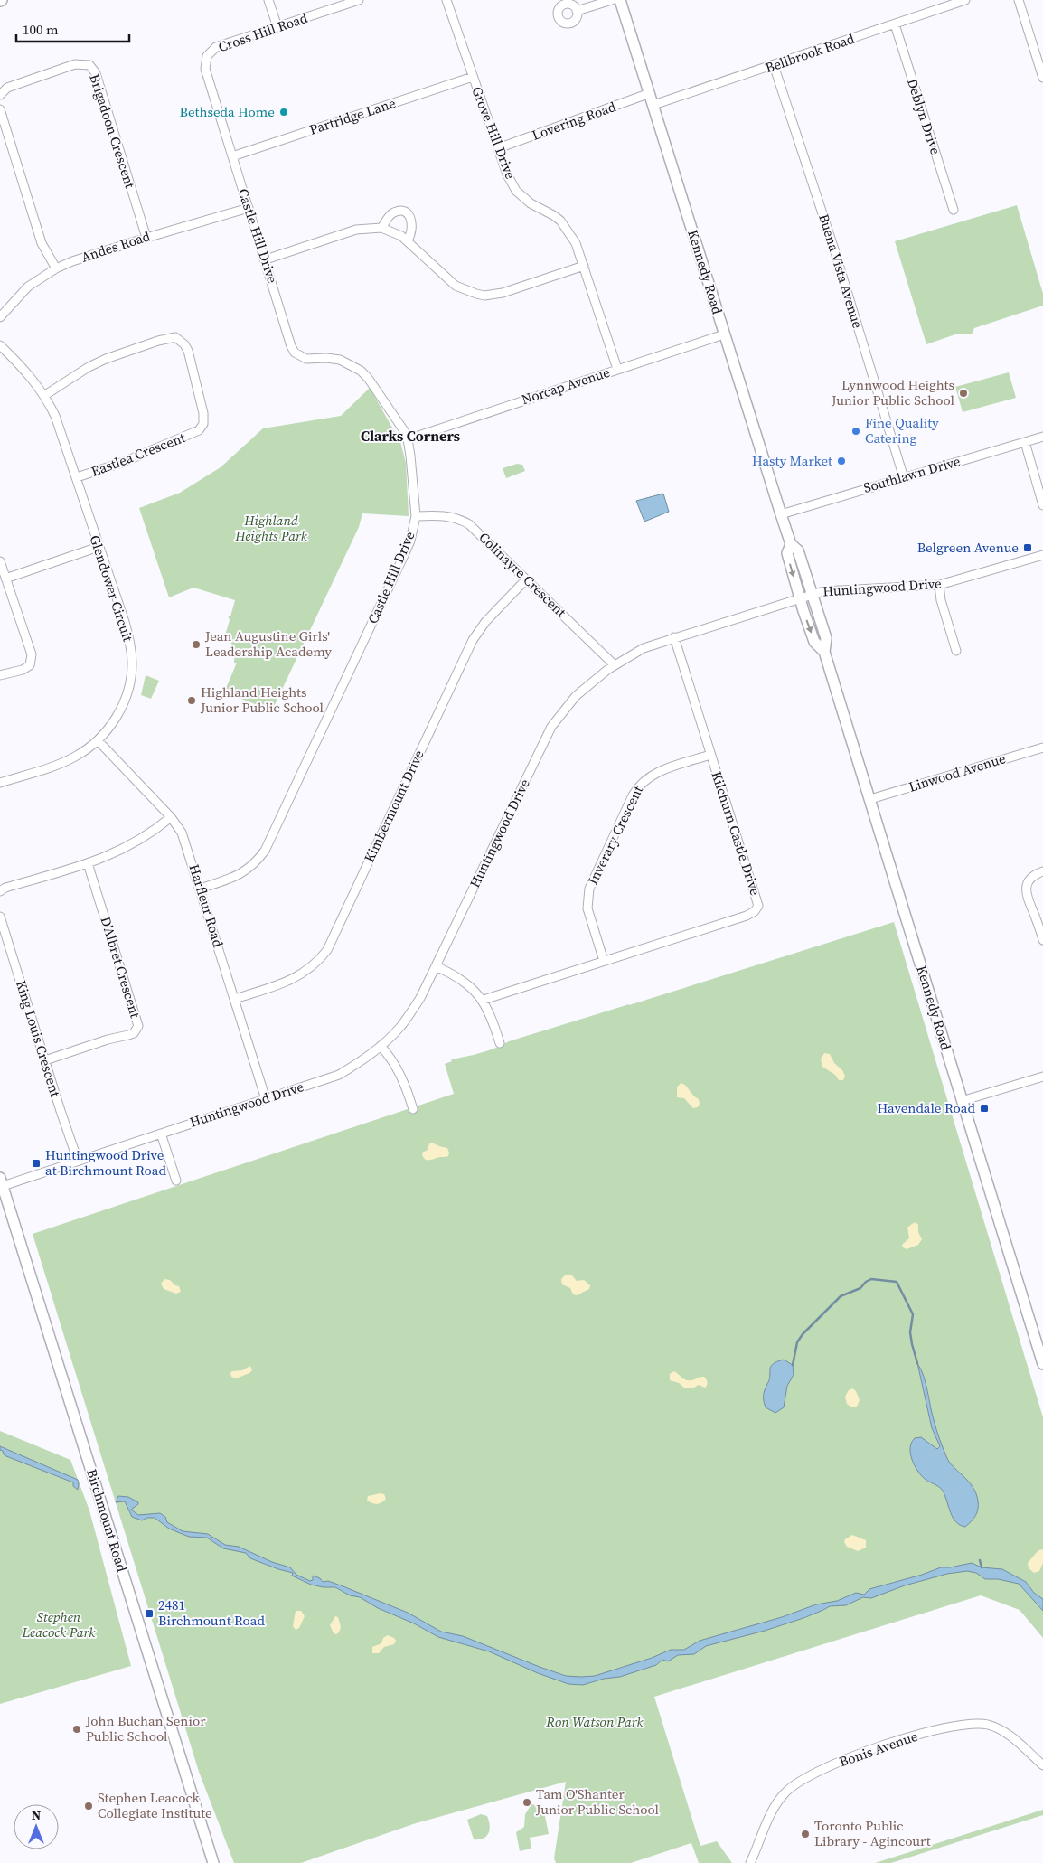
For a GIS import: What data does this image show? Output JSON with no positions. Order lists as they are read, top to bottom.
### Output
{
  "streets": {
    "main road": ["Kennedy Road", "Birchmount Road"],
    "street": [
      "Cross Hill Road",
      "Bellbrook Road",
      "Partridge Lane",
      "Deblyn Drive",
      "Lovering Road",
      "Brigadoon Crescent",
      "Grove Hill Drive",
      "Castle Hill Drive",
      "Andes Road",
      "Buena Vista Avenue",
      "Norcap Avenue",
      "Eastlea Crescent",
      "Southlawn Drive",
      "Colinayre Crescent",
      "Huntingwood Drive",
      "Glendower Circuit",
      "Linwood Avenue",
      "Kimbermount Drive",
      "Kilchurn Castle Drive",
      "Inverary Crescent",
      "Harfleur Road",
      "D'Albret Crescent",
      "King Louis Crescent",
      "Bonis Avenue"
    ]
  },
  "crossings": [
    ["Cross Hill Road", "Castle Hill Drive"],
    ["Bellbrook Road", "Deblyn Drive"],
    ["Bellbrook Road", "Buena Vista Avenue"],
    ["Bellbrook Road", "Kennedy Road"],
    ["Partridge Lane", "Grove Hill Drive"],
    ["Partridge Lane", "Castle Hill Drive"],
    ["Lovering Road", "Grove Hill Drive"],
    ["Lovering Road", "Kennedy Road"],
    ["Brigadoon Crescent", "Andes Road"],
    ["Grove Hill Drive", "Norcap Avenue"],
    ["Castle Hill Drive", "Andes Road"],
    ["Castle Hill Drive", "Norcap Avenue"],
    ["Castle Hill Drive", "Colinayre Crescent"],
    ["Castle Hill Drive", "Harfleur Road"],
    ["Buena Vista Avenue", "Southlawn Drive"],
    ["Kennedy Road", "Norcap Avenue"],
    ["Kennedy Road", "Southlawn Drive"],
    ["Kennedy Road", "Huntingwood Drive"],
    ["Kennedy Road", "Linwood Avenue"],
    ["Eastlea Crescent", "Glendower Circuit"],
    ["Colinayre Crescent", "Huntingwood Drive"],
    ["Colinayre Crescent", "Kimbermount Drive"],
    ["Huntingwood Drive", "Kilchurn Castle Drive"],
    ["Huntingwood Drive", "Harfleur Road"],
    ["Huntingwood Drive", "King Louis Crescent"],
    ["Huntingwood Drive", "Birchmount Road"],
    ["Glendower Circuit", "Harfleur Road"],
    ["Kimbermount Drive", "Harfleur Road"],
    ["Kilchurn Castle Drive", "Inverary Crescent"],
    ["D'Albret Crescent", "King Louis Crescent"]
  ],
  "districts": ["Clarks Corners"],
  "parks": ["Highland Heights Park", "Stephen Leacock Park", "Ron Watson Park"],
  "places": {
    "other": [
      "Bethseda Home",
      "Lynnwood Heights Junior Public School",
      "Fine Quality Catering",
      "Hasty Market",
      "Jean Augustine Girls' Leadership Academy",
      "Highland Heights Junior Public School",
      "John Buchan Senior Public School",
      "Tam O'Shanter Junior Public School",
      "Stephen Leacock Collegiate Institute",
      "Toronto Public Library - Agincourt"
    ],
    "transit": [
      "Belgreen Avenue",
      "Havendale Road",
      "Huntingwood Drive at Birchmount Road",
      "2481 Birchmount Road"
    ]
  },
  "scale_bar": "100 m",
  "north": "top"
}
